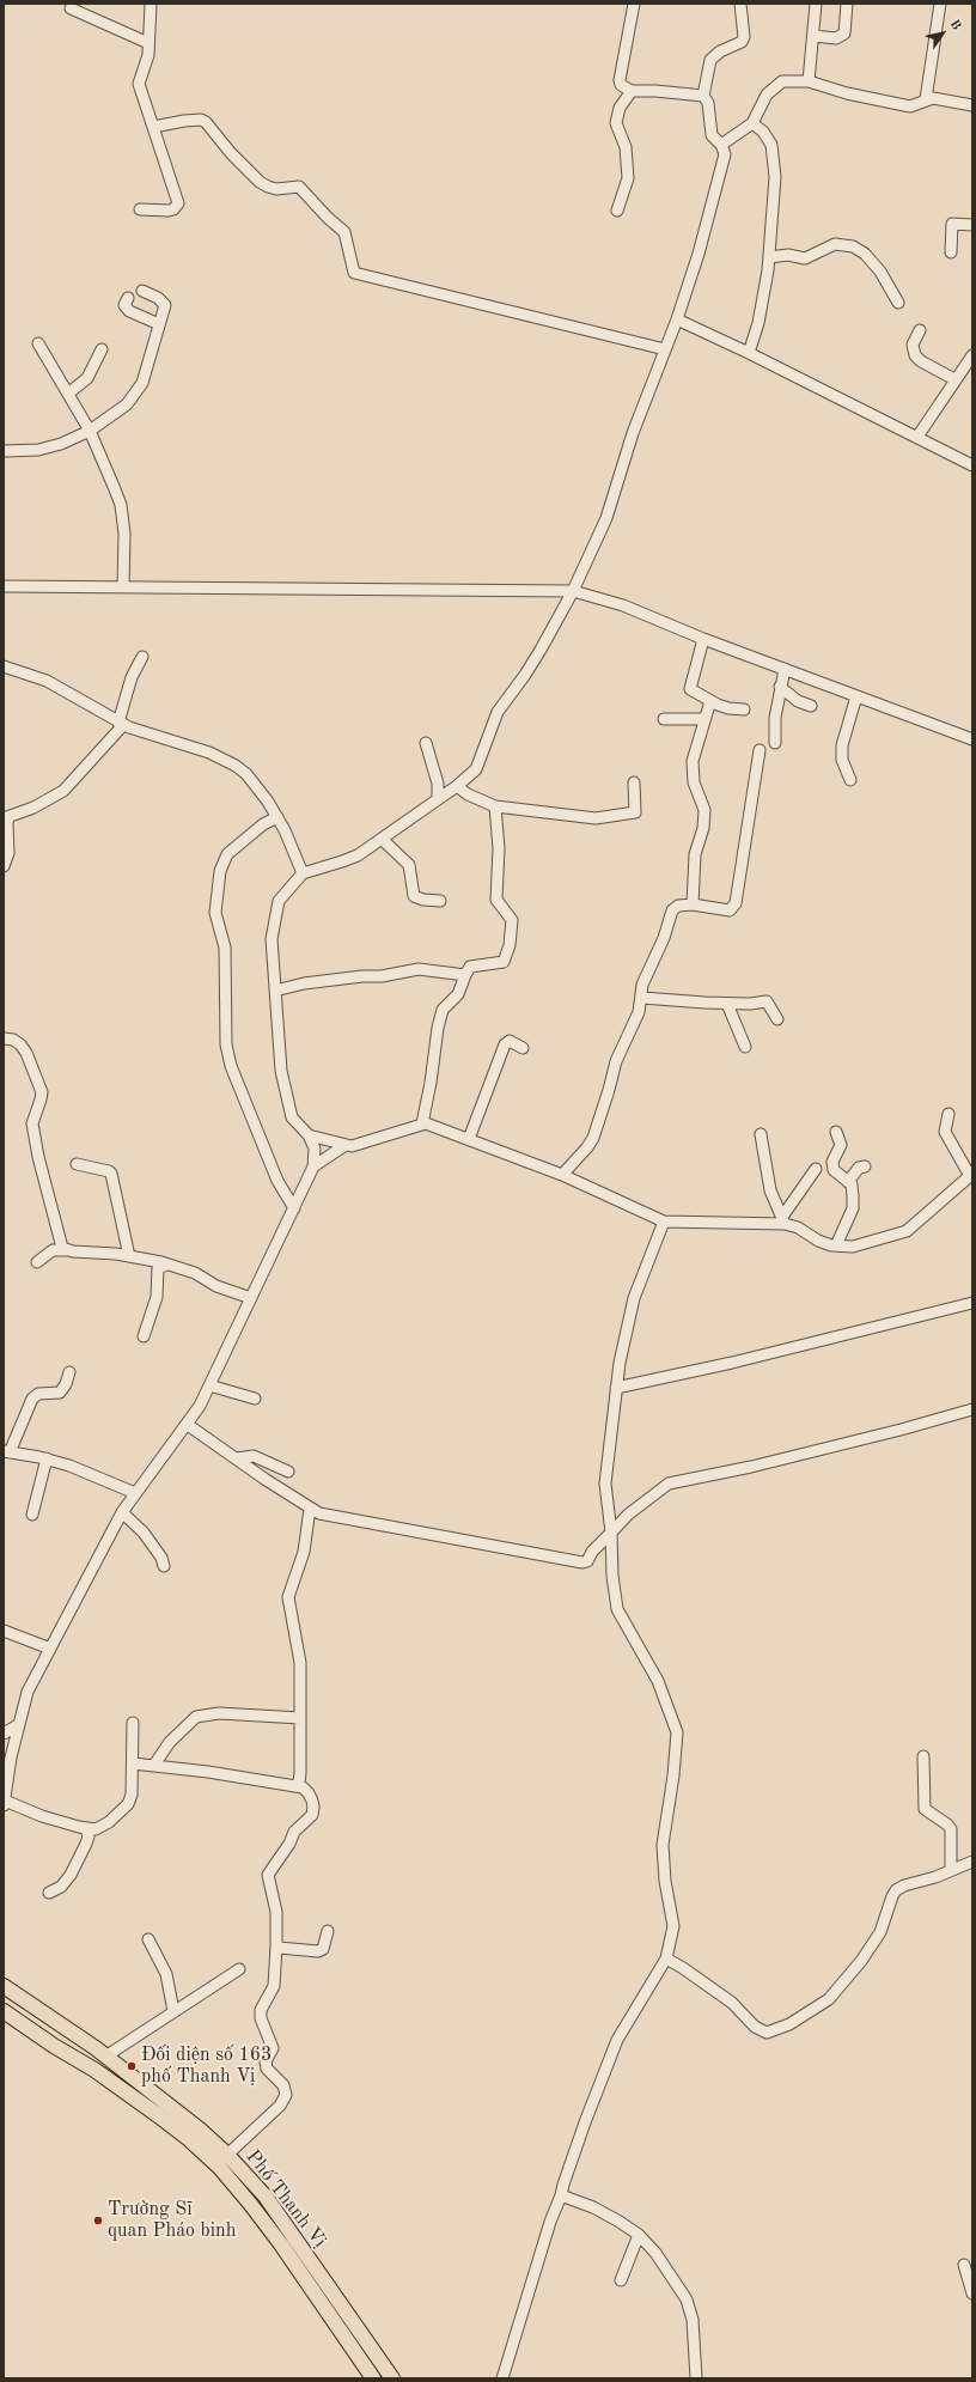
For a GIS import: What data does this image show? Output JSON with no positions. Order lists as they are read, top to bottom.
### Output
{
  "streets": {
    "main road": ["Phố Thanh Vị"]
  },
  "places": ["Đối diện số 163 phố Thanh Vị", "Trường Sĩ quan Pháo binh"],
  "north": "top right"
}
